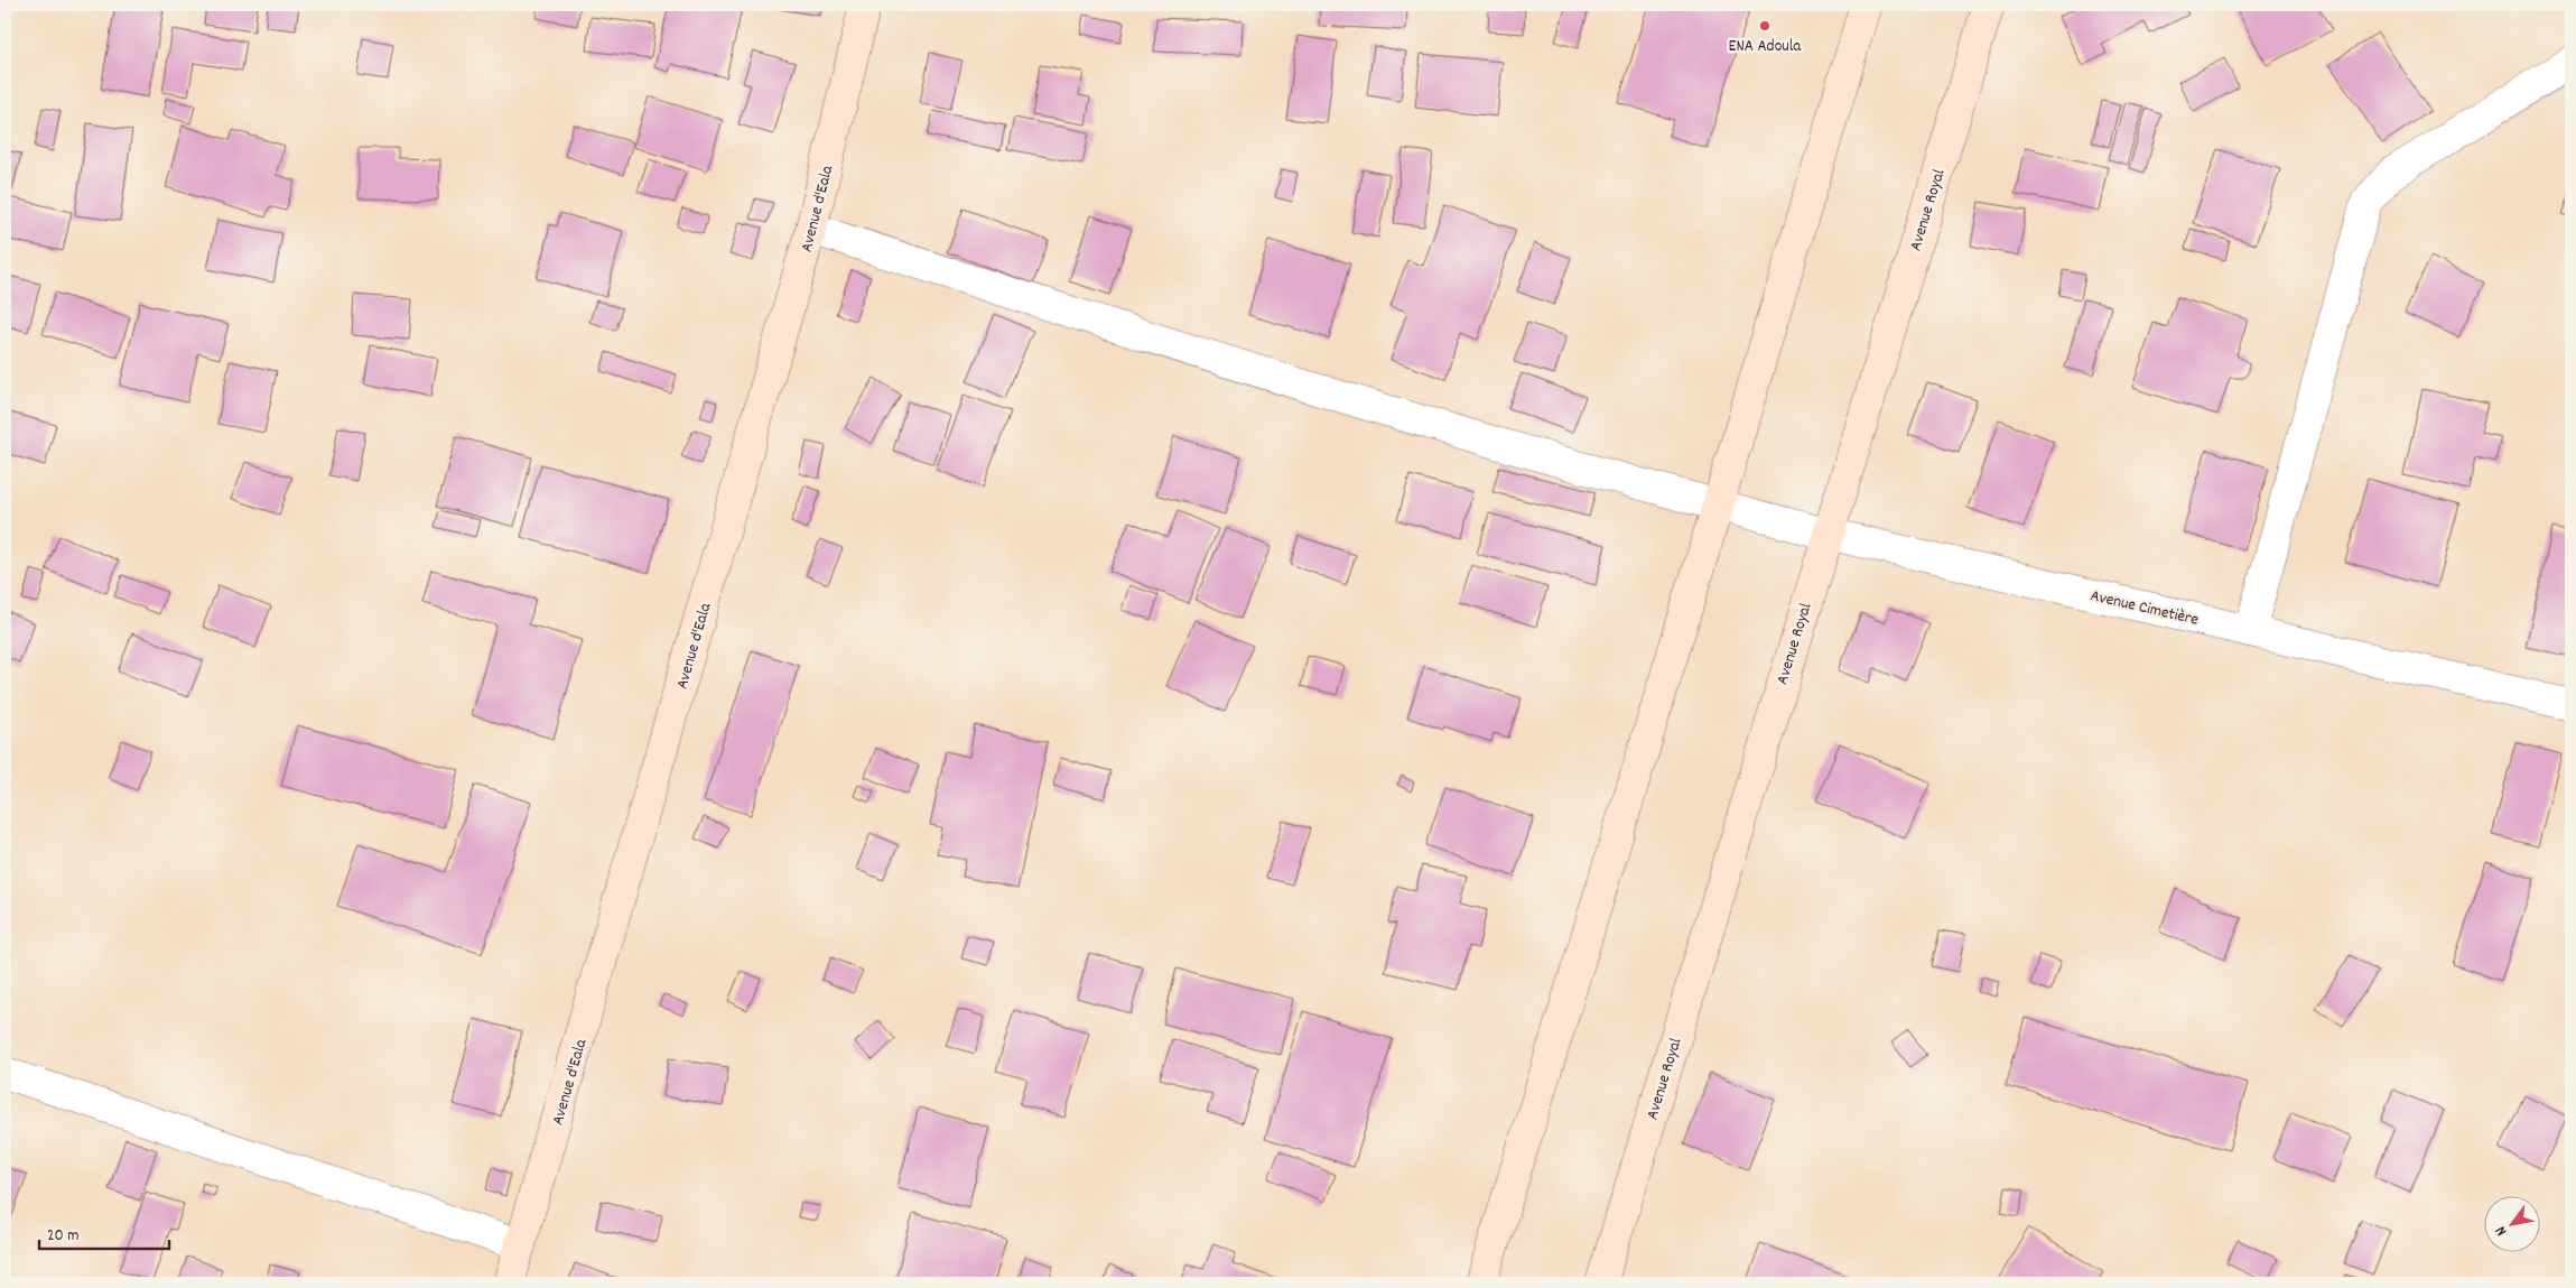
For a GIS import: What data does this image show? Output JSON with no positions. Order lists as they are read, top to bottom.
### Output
{
  "streets": {
    "street": ["Avenue d'Eala", "Avenue Royal", "Avenue Cimetière"]
  },
  "crossings": [
    ["Avenue d'Eala", "Avenue Cimetière"],
    ["Avenue Royal", "Avenue Cimetière"]
  ],
  "places": ["ENA Adoula"],
  "scale_bar": "20 m",
  "north": "bottom left"
}
